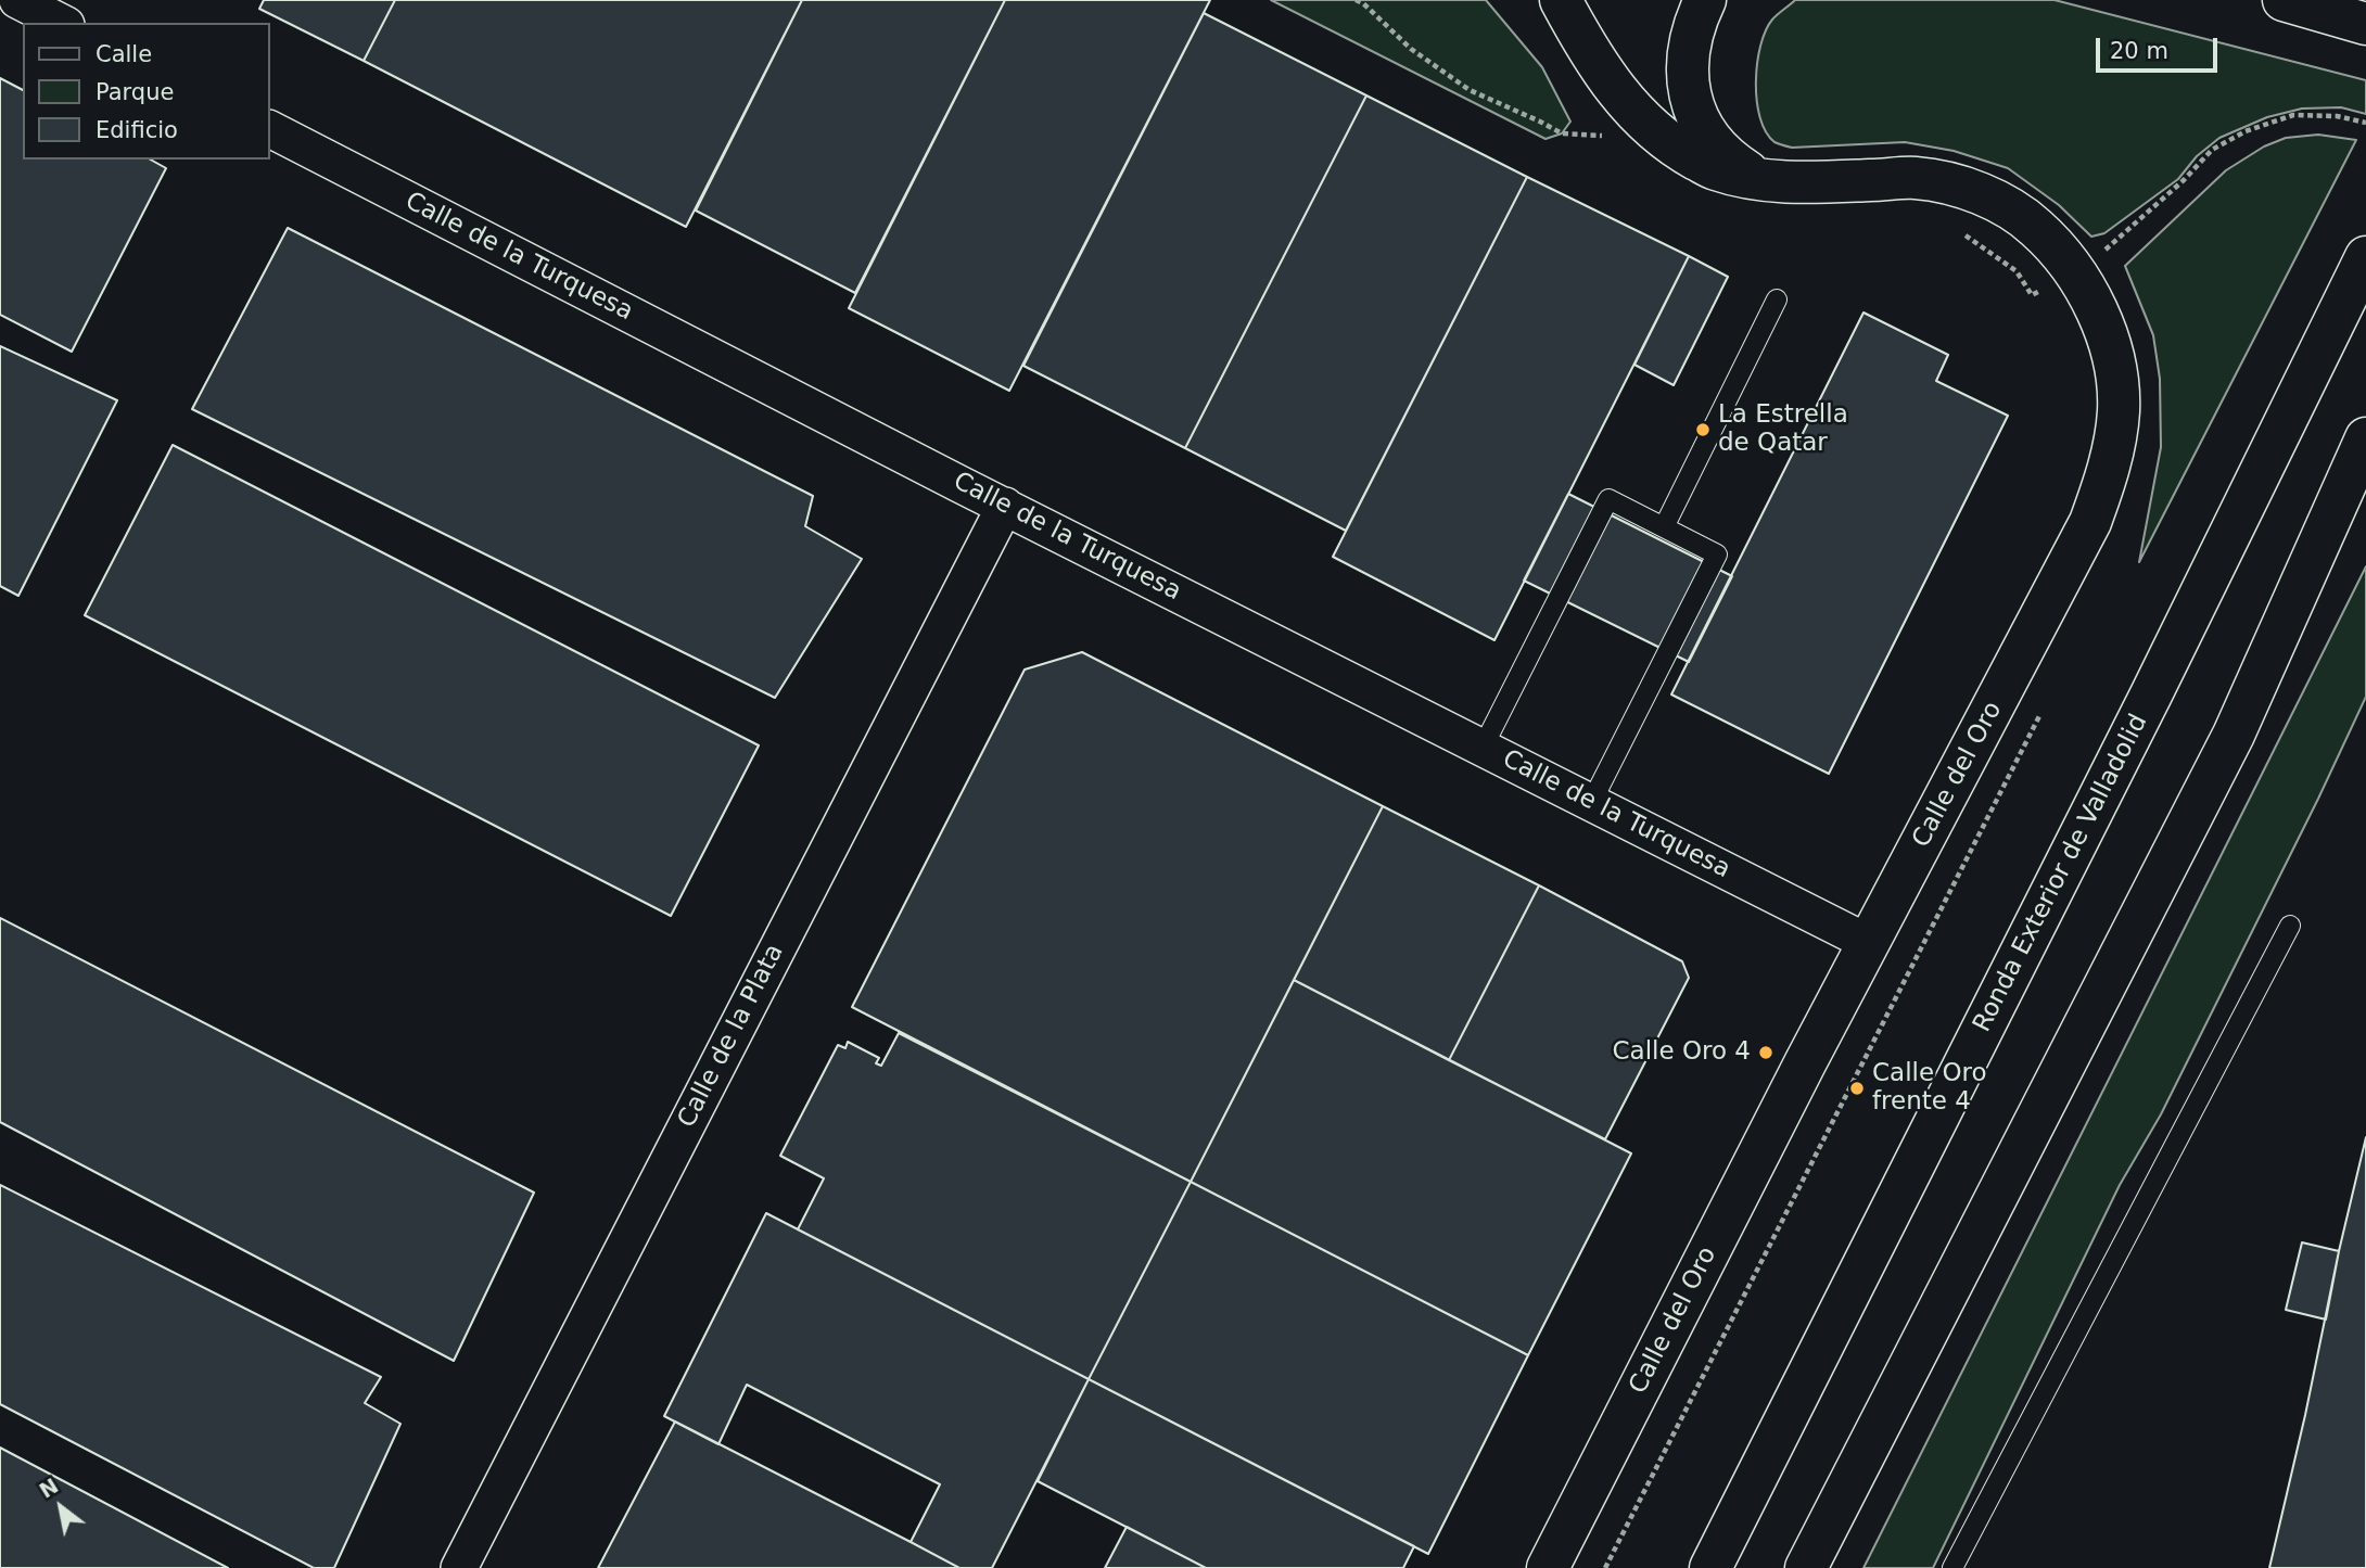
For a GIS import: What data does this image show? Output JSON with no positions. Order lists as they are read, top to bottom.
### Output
{
  "streets": {
    "main road": ["Calle del Oro", "Ronda Exterior de Valladolid"],
    "street": ["Calle de la Turquesa", "Calle de la Plata"]
  },
  "crossings": [
    ["Calle de la Turquesa", "Calle del Oro"],
    ["Calle de la Turquesa", "Calle de la Plata"]
  ],
  "places": ["La Estrella de Qatar", "Calle Oro 4", "Calle Oro frente 4"],
  "legend": ["Calle", "Parque", "Edificio"],
  "scale_bar": "20 m",
  "north": "top left"
}
